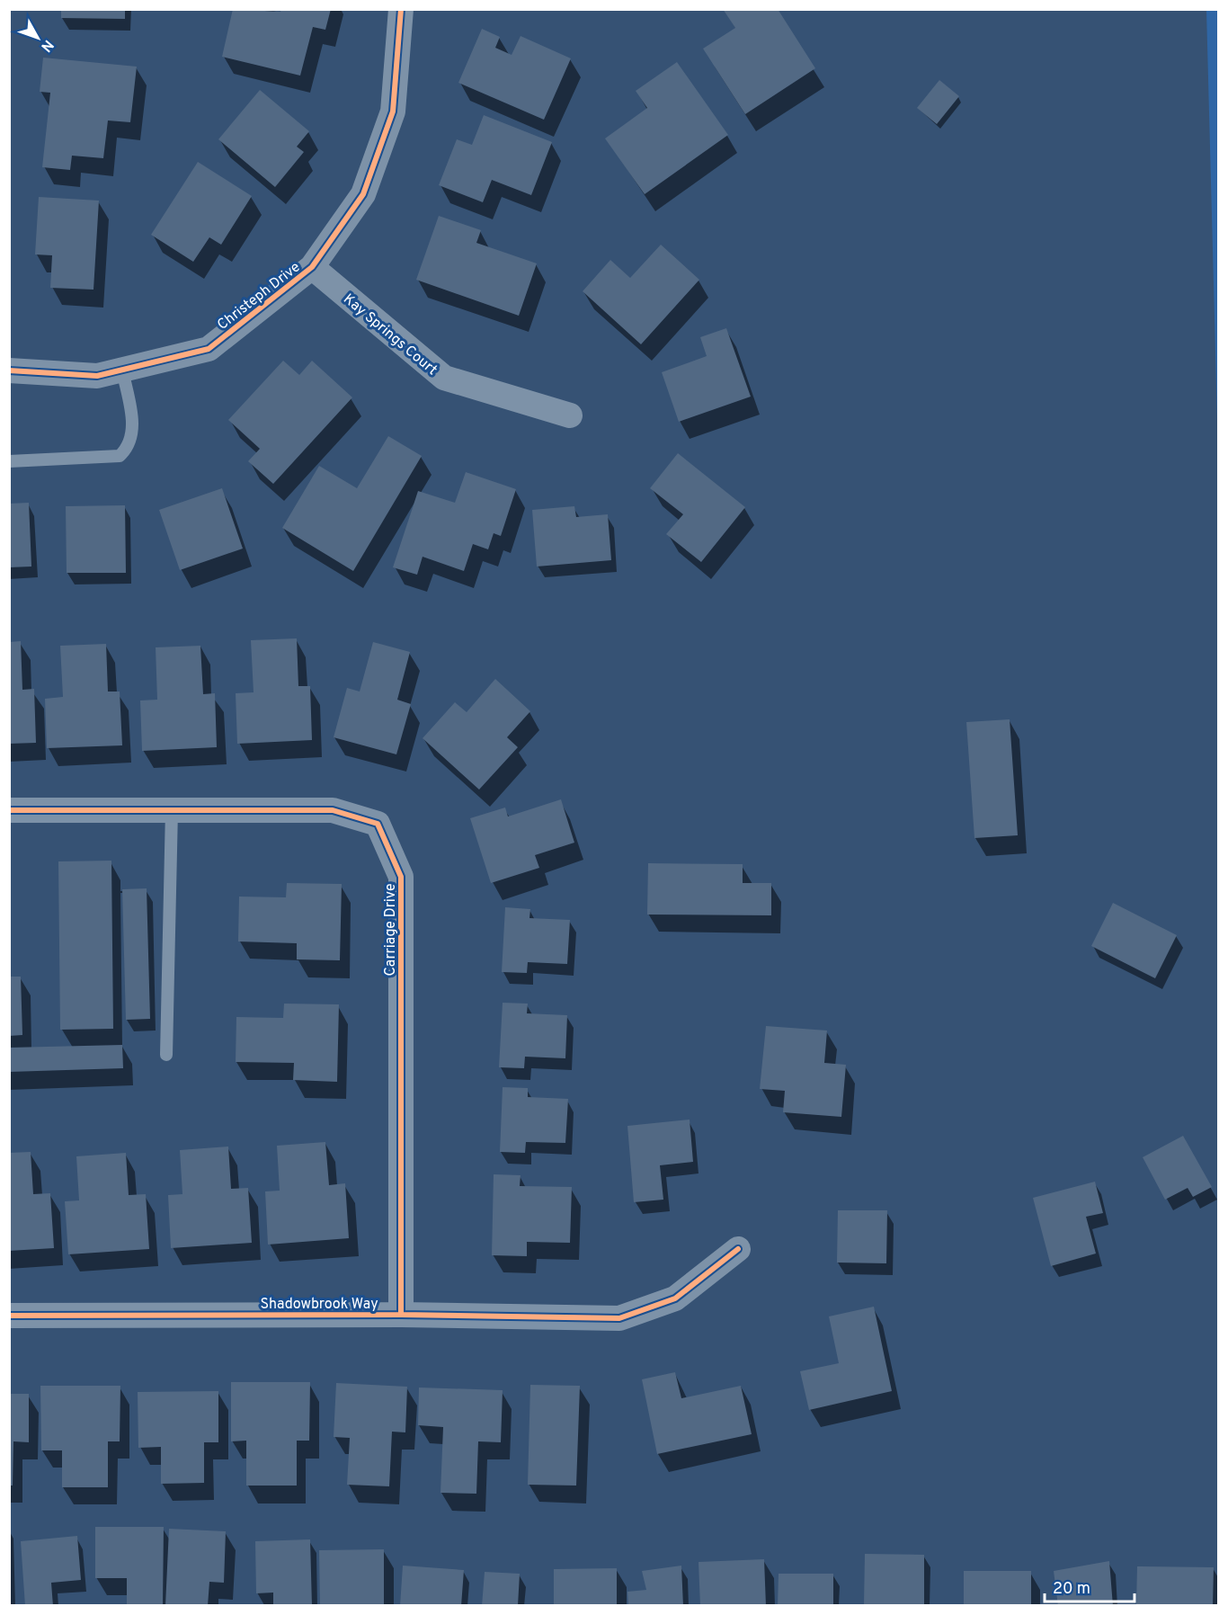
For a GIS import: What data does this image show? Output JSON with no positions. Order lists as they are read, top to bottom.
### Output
{
  "streets": {
    "street": [
      "Christeph Drive",
      "Kay Springs Court",
      "Carriage Drive",
      "Shadowbrook Way"
    ]
  },
  "crossings": [
    ["Christeph Drive", "Kay Springs Court"],
    ["Carriage Drive", "Shadowbrook Way"]
  ],
  "scale_bar": "20 m",
  "north": "bottom right"
}
